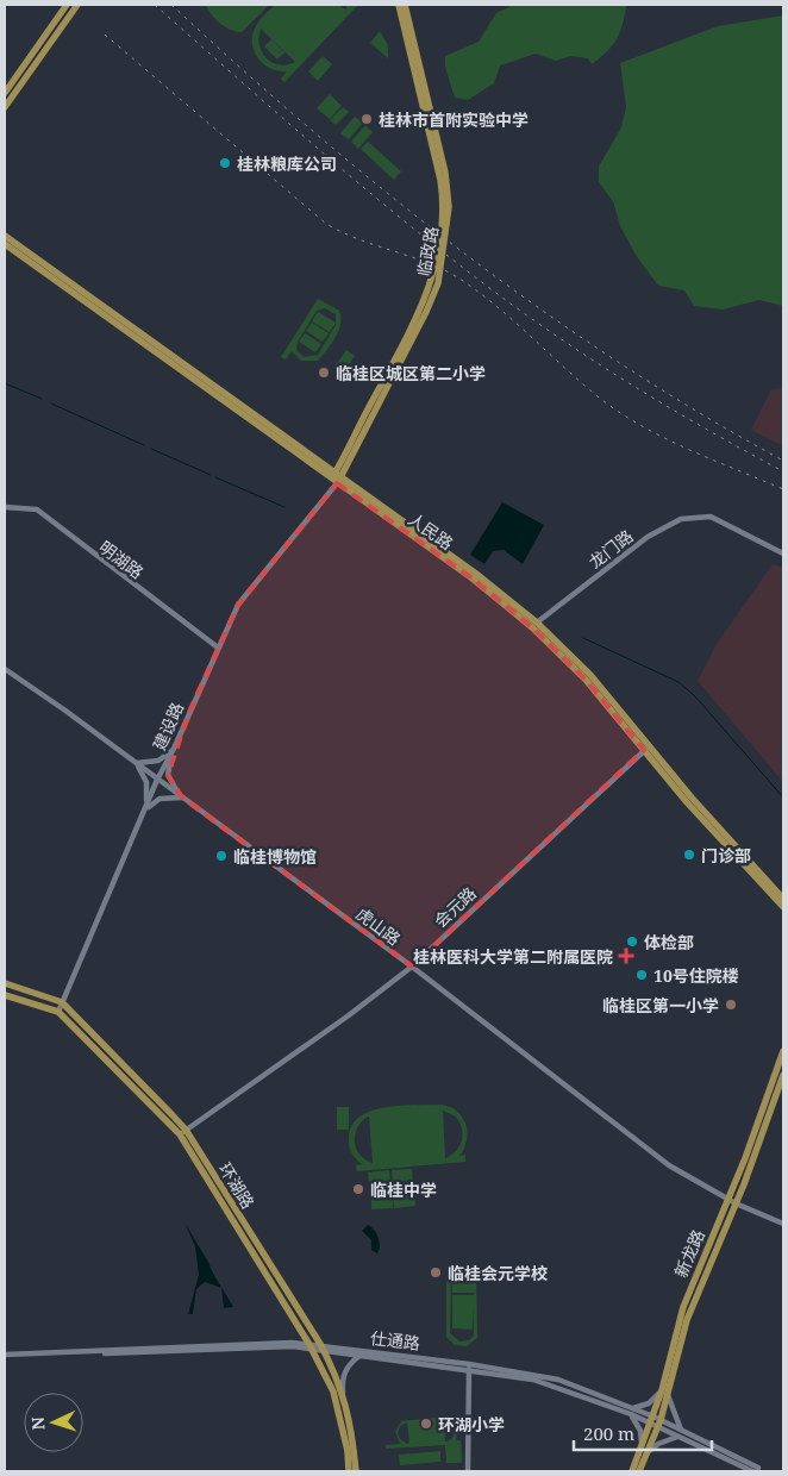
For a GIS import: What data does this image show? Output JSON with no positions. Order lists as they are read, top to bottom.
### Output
{
  "streets": {
    "main road": [
      "临政路",
      "人民路",
      "环湖路",
      "新龙路"
    ],
    "street": [
      "龙门路",
      "明湖路",
      "建设路",
      "会元路",
      "虎山路",
      "仕通路"
    ]
  },
  "crossings": [
    ["临政路", "人民路"],
    ["临政路", "建设路"],
    ["人民路", "龙门路"],
    ["人民路", "建设路"],
    ["人民路", "会元路"],
    ["明湖路", "建设路"],
    ["建设路", "虎山路"],
    ["建设路", "环湖路"],
    ["会元路", "虎山路"],
    ["会元路", "环湖路"],
    ["虎山路", "新龙路"],
    ["环湖路", "仕通路"],
    ["新龙路", "仕通路"]
  ],
  "places": {
    "other": [
      "桂林市首附实验中学",
      "桂林粮库公司",
      "临桂区城区第二小学",
      "门诊部",
      "临桂博物馆",
      "体检部",
      "10号住院楼",
      "临桂区第一小学",
      "临桂中学",
      "临桂会元学校",
      "环湖小学"
    ],
    "health": ["桂林医科大学第二附属医院"]
  },
  "scale_bar": "200 m",
  "north": "left"
}
